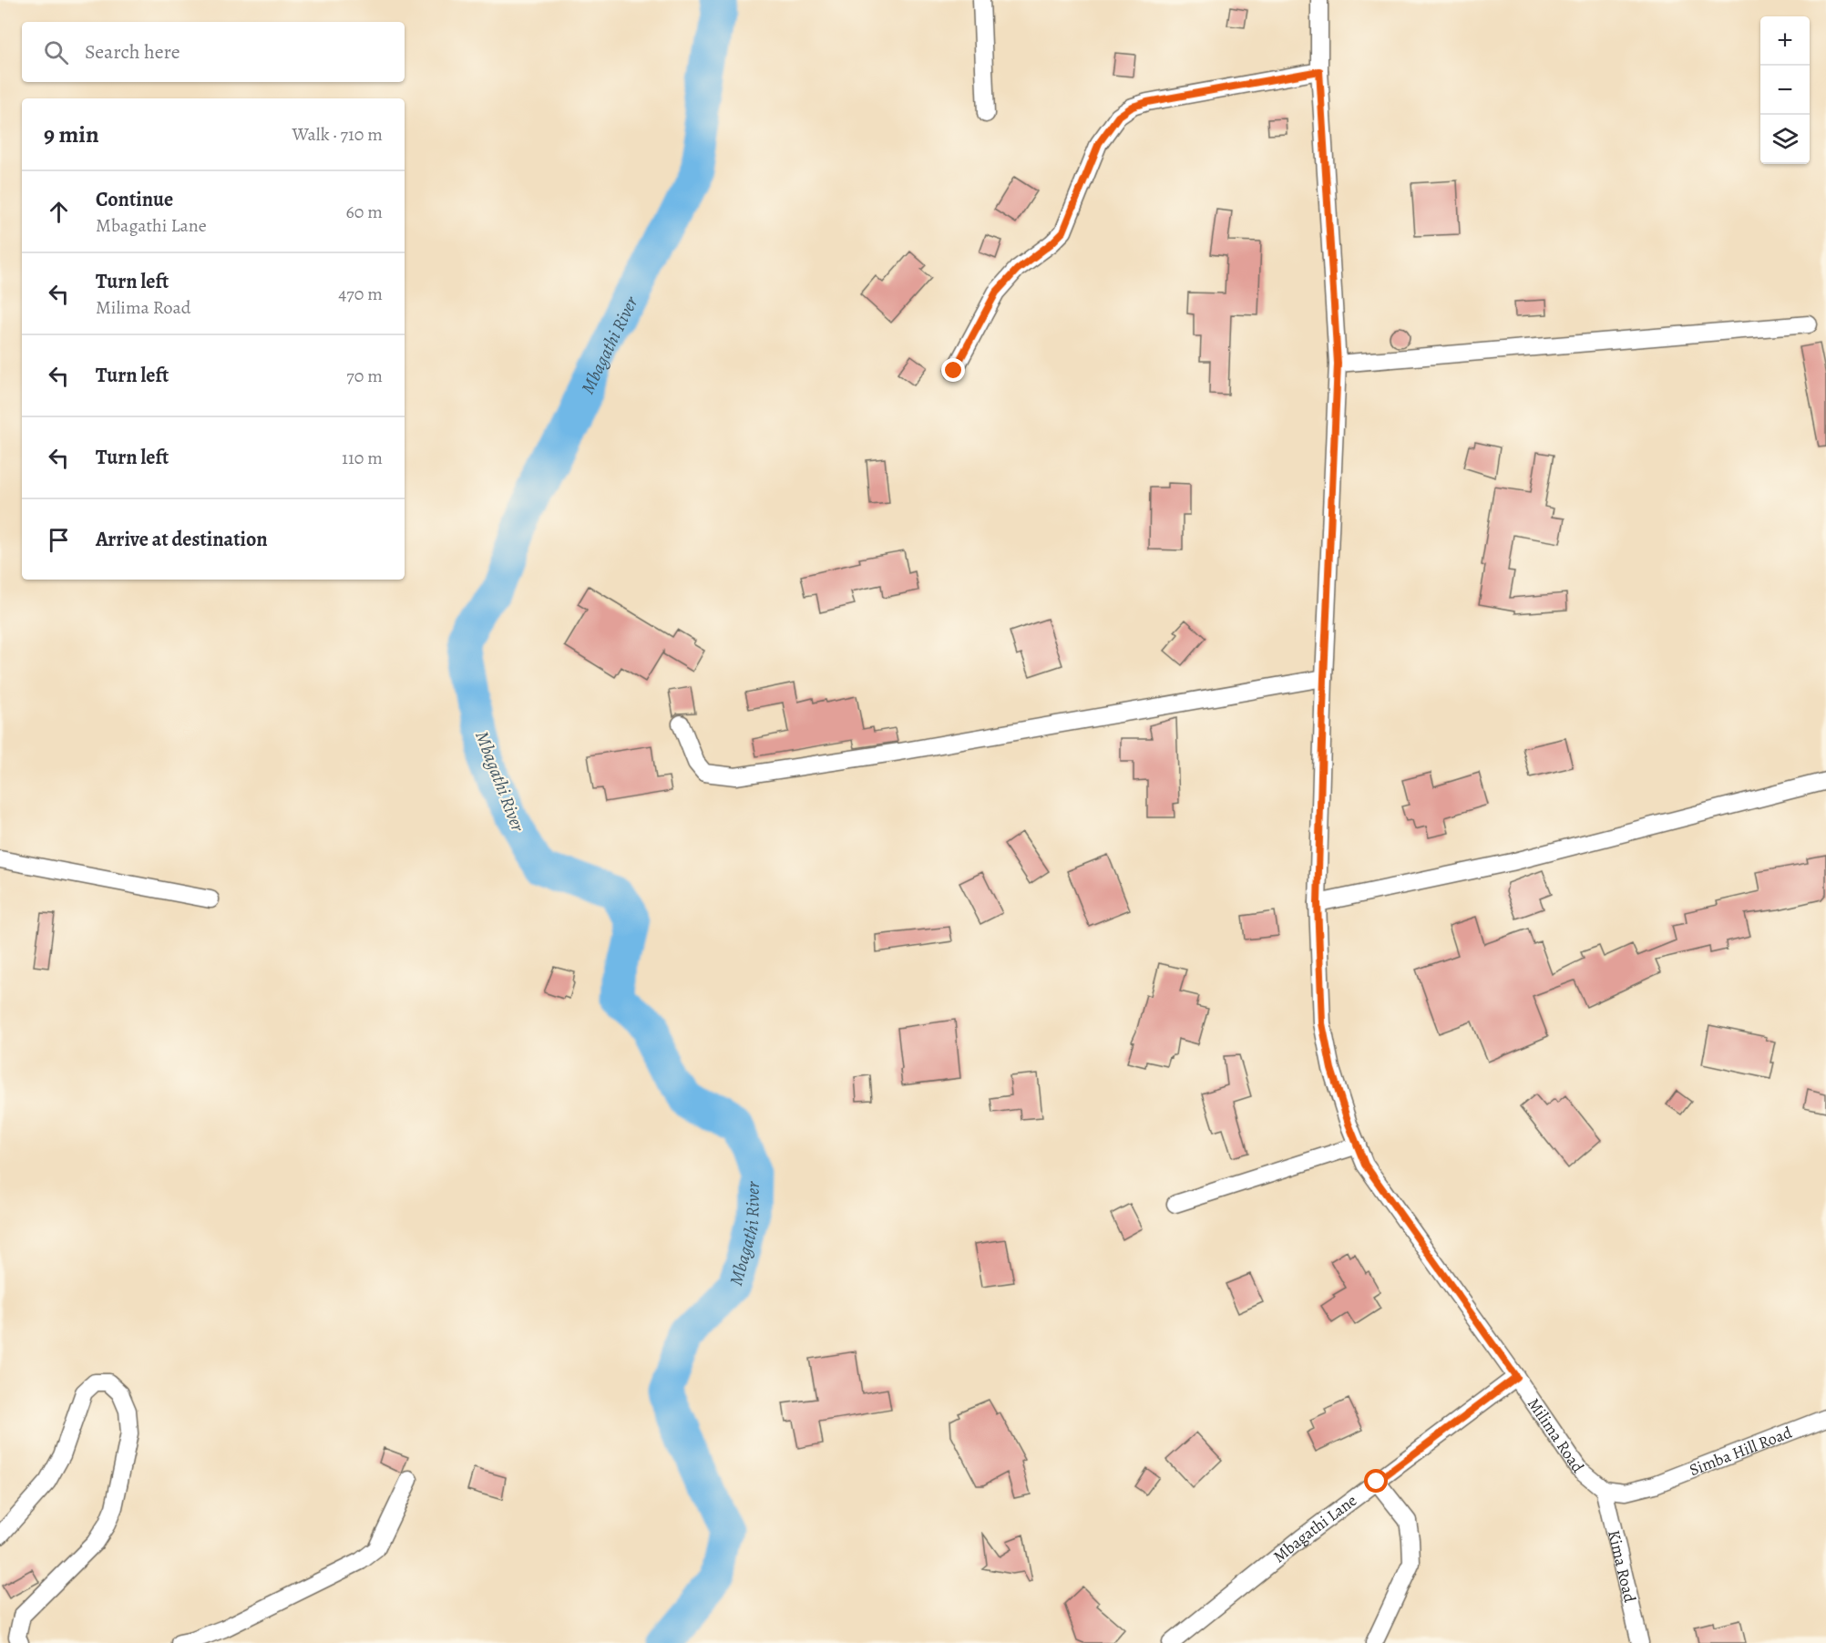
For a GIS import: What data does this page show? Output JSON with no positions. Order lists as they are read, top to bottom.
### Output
{
  "streets": {
    "street": [
      "Milima Road",
      "Simba Hill Road",
      "Mbagathi Lane",
      "Kima Road"
    ]
  },
  "crossings": [
    ["Milima Road", "Simba Hill Road"],
    ["Milima Road", "Mbagathi Lane"],
    ["Milima Road", "Kima Road"],
    ["Simba Hill Road", "Kima Road"]
  ],
  "water": ["Mbagathi River"],
  "page": {
    "map_buttons": ["+", "−"],
    "search": "Search here",
    "heading": ["9 min", "Walk · 710 m"],
    "list": [
      ["Continue", "Mbagathi Lane", "60 m"],
      ["Turn left", "Milima Road", "470 m"],
      ["Turn left", "70 m"],
      ["Turn left", "110 m"],
      "Arrive at destination"
    ]
  }
}
